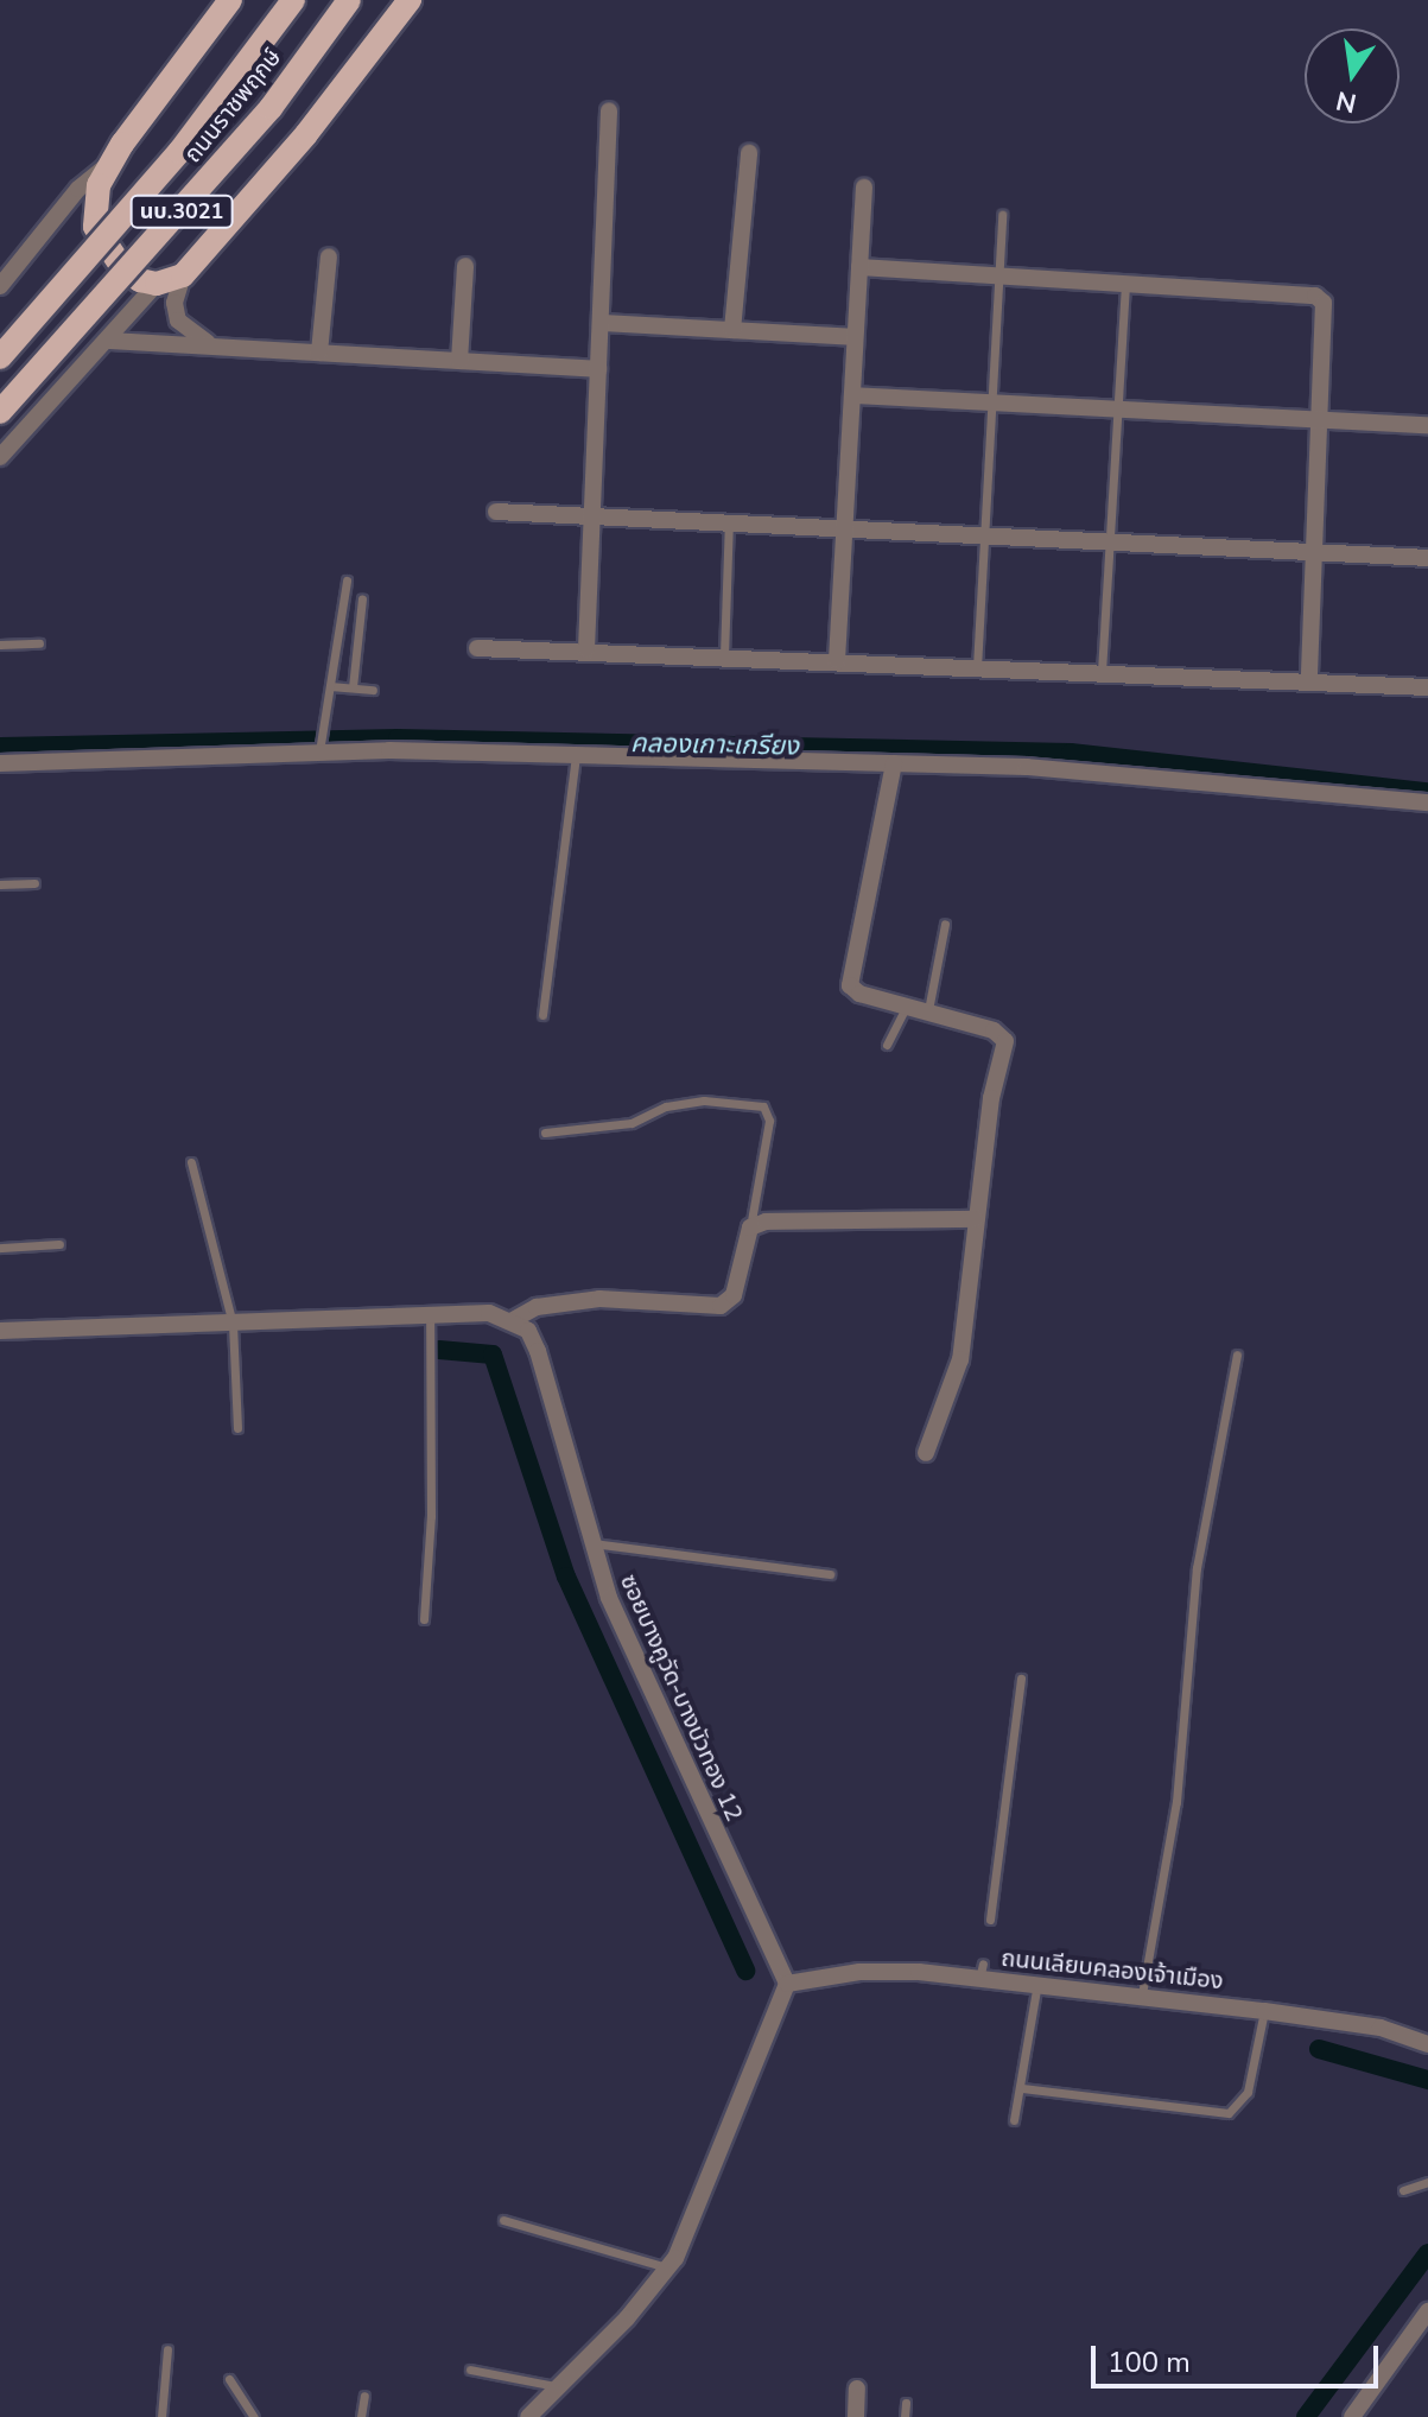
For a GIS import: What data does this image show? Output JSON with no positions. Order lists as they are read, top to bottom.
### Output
{
  "streets": {
    "main road": ["ถนนราชพฤกษ์", "นบ.3021"],
    "street": ["ซอยบางคูวัด-บางบัวทอง 12", "ถนนเลียบคลองเจ้าเมือง"]
  },
  "crossings": [
    ["ซอยบางคูวัด-บางบัวทอง 12", "ถนนเลียบคลองเจ้าเมือง"]
  ],
  "water": ["คลองเกาะเกรียง"],
  "scale_bar": "100 m",
  "north": "bottom"
}
